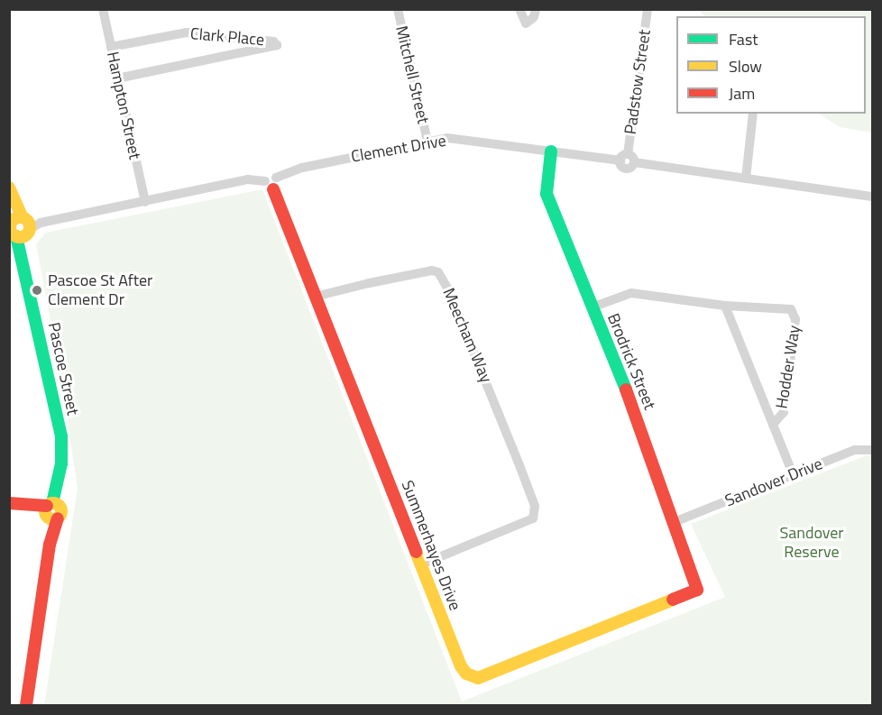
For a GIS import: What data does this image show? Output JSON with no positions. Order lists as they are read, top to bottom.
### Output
{
  "streets": {
    "street": [
      "Clark Place",
      "Mitchell Street",
      "Padstow Street",
      "Hampton Street",
      "Clement Drive",
      "Meecham Way",
      "Brodrick Street",
      "Hodder Way",
      "Pascoe Street",
      "Sandover Drive",
      "Summerhayes Drive"
    ]
  },
  "crossings": [
    ["Clark Place", "Hampton Street"],
    ["Mitchell Street", "Clement Drive"],
    ["Padstow Street", "Clement Drive"],
    ["Hampton Street", "Clement Drive"],
    ["Clement Drive", "Brodrick Street"],
    ["Clement Drive", "Pascoe Street"],
    ["Clement Drive", "Summerhayes Drive"],
    ["Meecham Way", "Summerhayes Drive"],
    ["Brodrick Street", "Hodder Way"],
    ["Brodrick Street", "Sandover Drive"],
    ["Brodrick Street", "Summerhayes Drive"],
    ["Hodder Way", "Sandover Drive"]
  ],
  "parks": ["Sandover Reserve"],
  "places": ["Pascoe St After Clement Dr"],
  "legend": ["Fast", "Slow", "Jam"]
}
